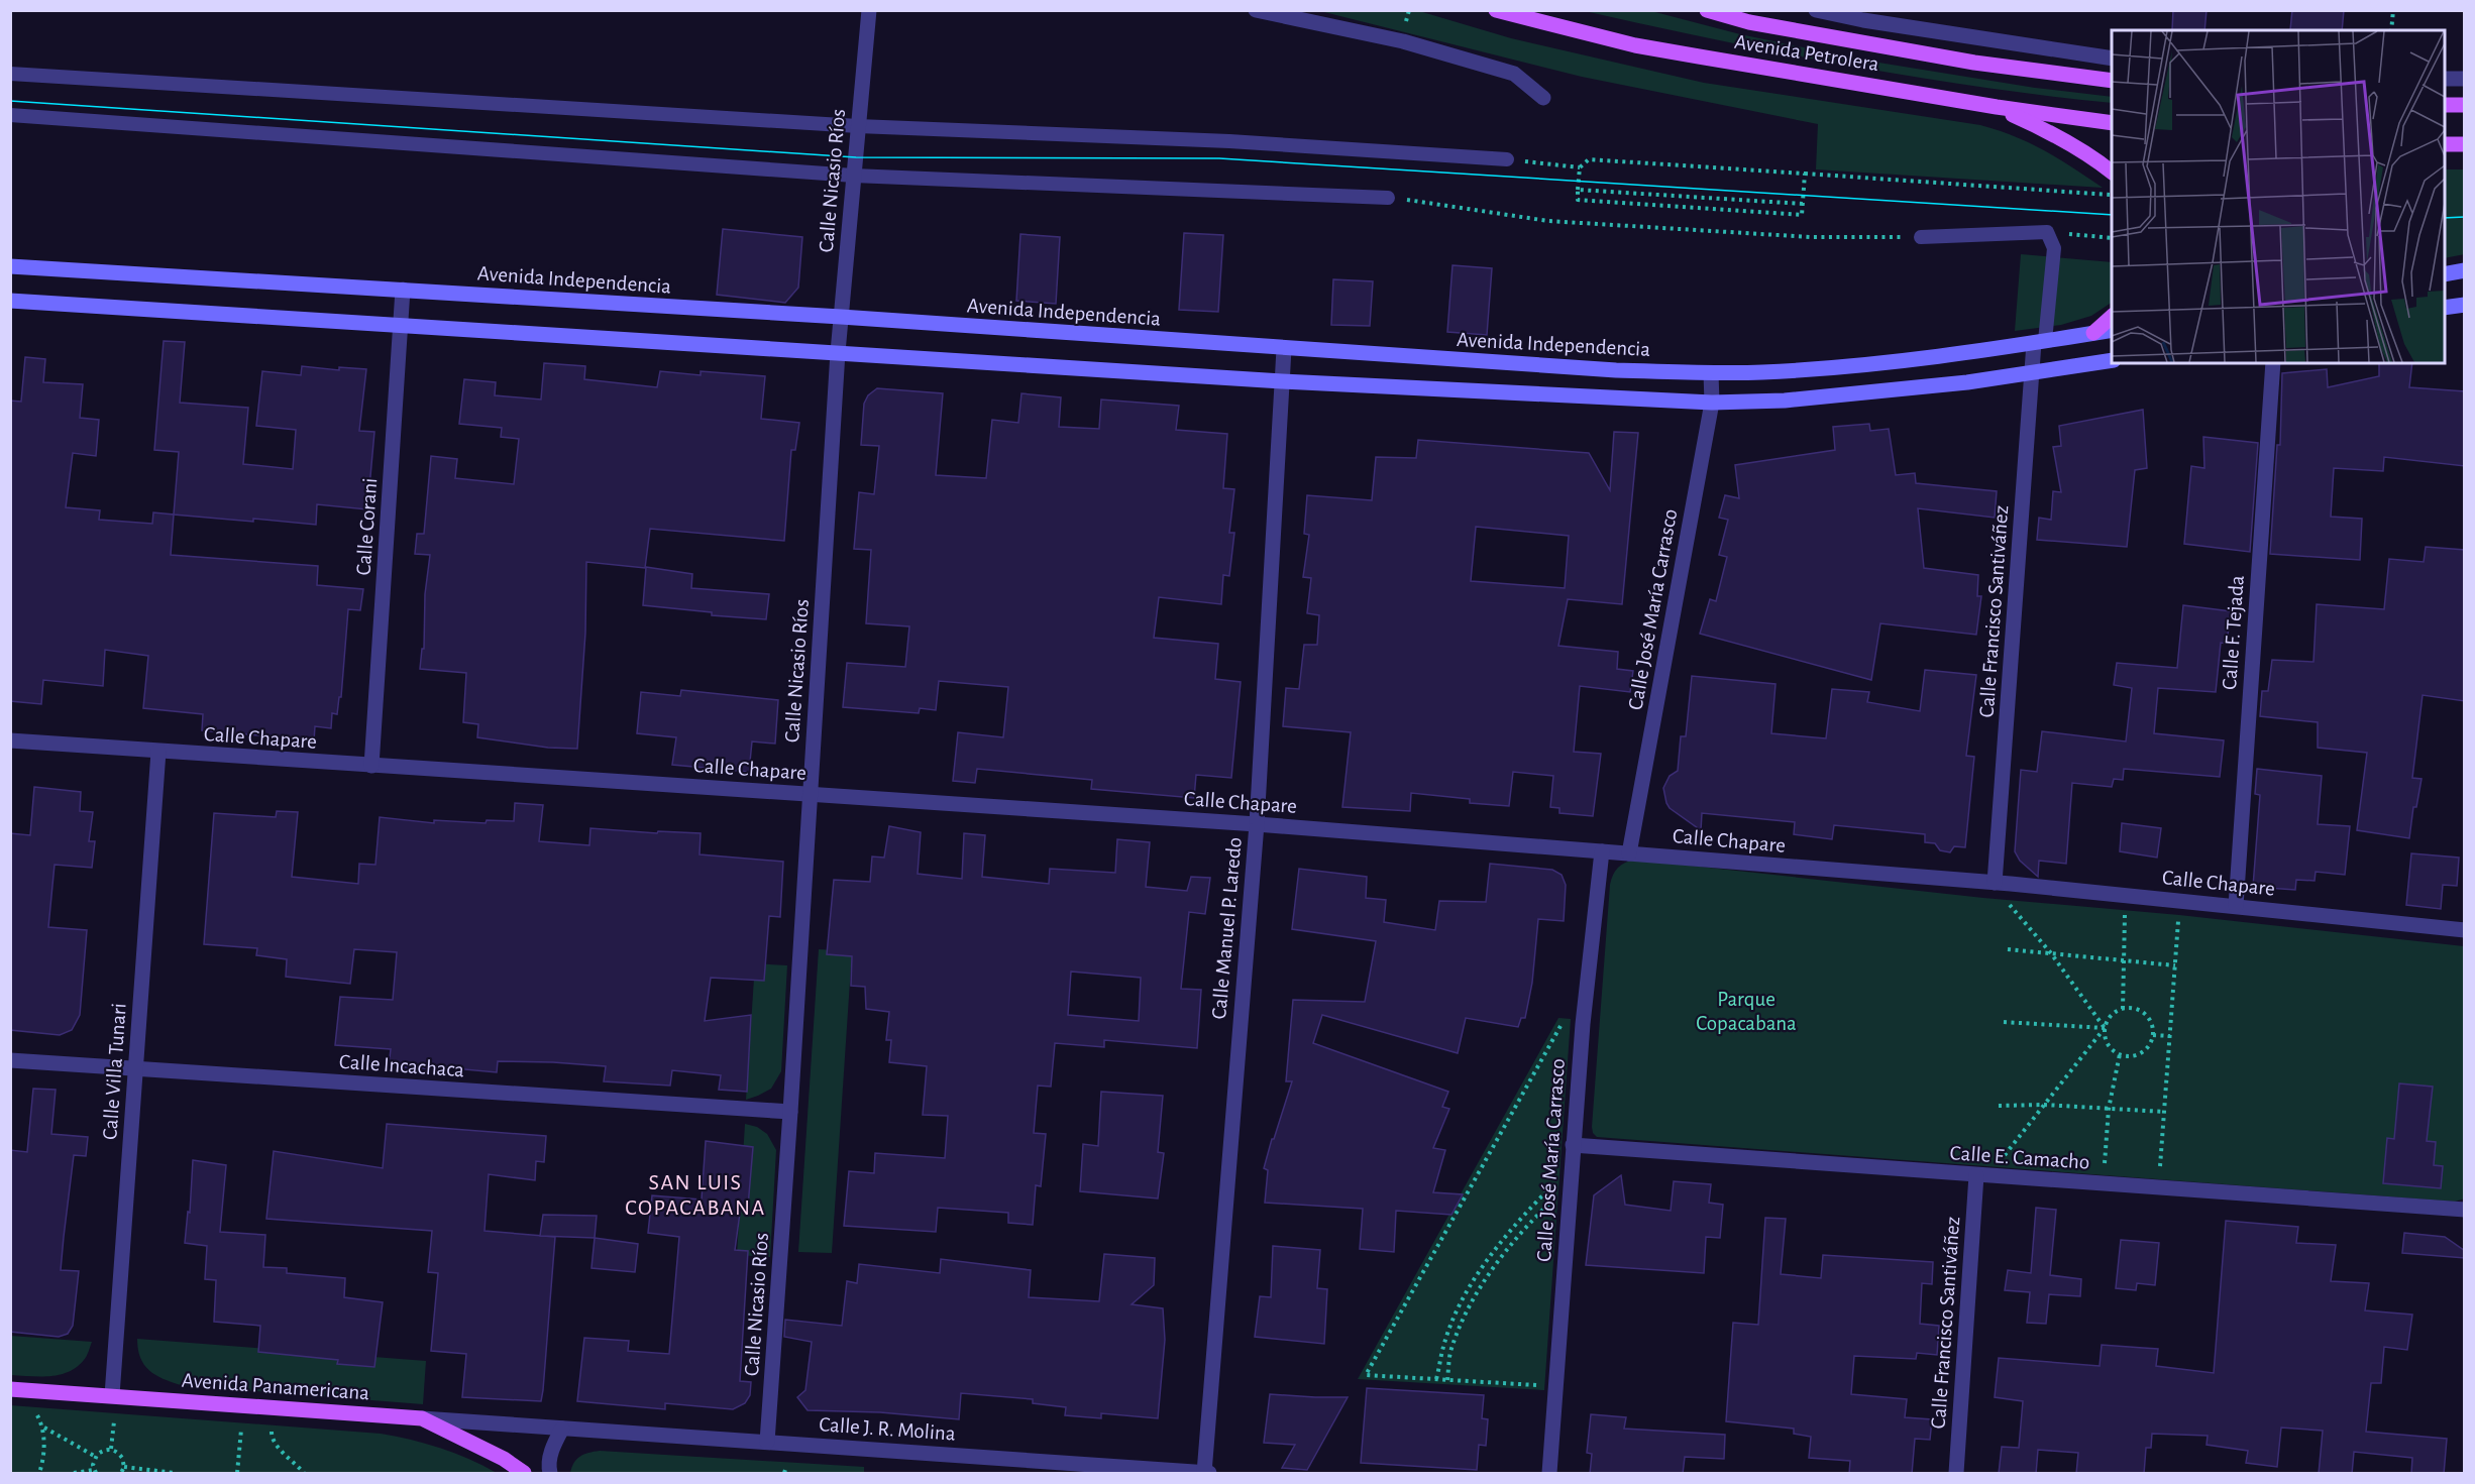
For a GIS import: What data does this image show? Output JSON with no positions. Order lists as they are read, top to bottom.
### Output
{
  "streets": {
    "main road": ["Avenida Petrolera", "Avenida Independencia", "Avenida Panamericana"],
    "street": [
      "Calle Nicasio Ríos",
      "Calle Corani",
      "Calle José María Carrasco",
      "Calle Francisco Santiváñez",
      "Calle F. Tejada",
      "Calle Chapare",
      "Calle Manuel P. Laredo",
      "Calle Incachaca",
      "Calle Villa Tunari",
      "Calle E. Camacho",
      "Calle J. R. Molina"
    ]
  },
  "crossings": [
    ["Calle Nicasio Ríos", "Avenida Independencia"],
    ["Calle Nicasio Ríos", "Calle Chapare"],
    ["Calle Nicasio Ríos", "Calle Incachaca"],
    ["Calle Nicasio Ríos", "Calle J. R. Molina"],
    ["Avenida Independencia", "Calle Corani"],
    ["Avenida Independencia", "Calle José María Carrasco"],
    ["Avenida Independencia", "Calle Francisco Santiváñez"],
    ["Avenida Independencia", "Calle Manuel P. Laredo"],
    ["Calle Corani", "Calle Chapare"],
    ["Calle José María Carrasco", "Calle Chapare"],
    ["Calle José María Carrasco", "Calle E. Camacho"],
    ["Calle Francisco Santiváñez", "Calle Chapare"],
    ["Calle Francisco Santiváñez", "Calle E. Camacho"],
    ["Calle F. Tejada", "Calle Chapare"],
    ["Calle Chapare", "Calle Manuel P. Laredo"],
    ["Calle Chapare", "Calle Villa Tunari"],
    ["Calle Manuel P. Laredo", "Calle J. R. Molina"],
    ["Calle Incachaca", "Calle Villa Tunari"],
    ["Calle Villa Tunari", "Avenida Panamericana"],
    ["Avenida Panamericana", "Calle J. R. Molina"]
  ],
  "districts": ["SAN LUIS COPACABANA"],
  "parks": ["Parque Copacabana"]
}
